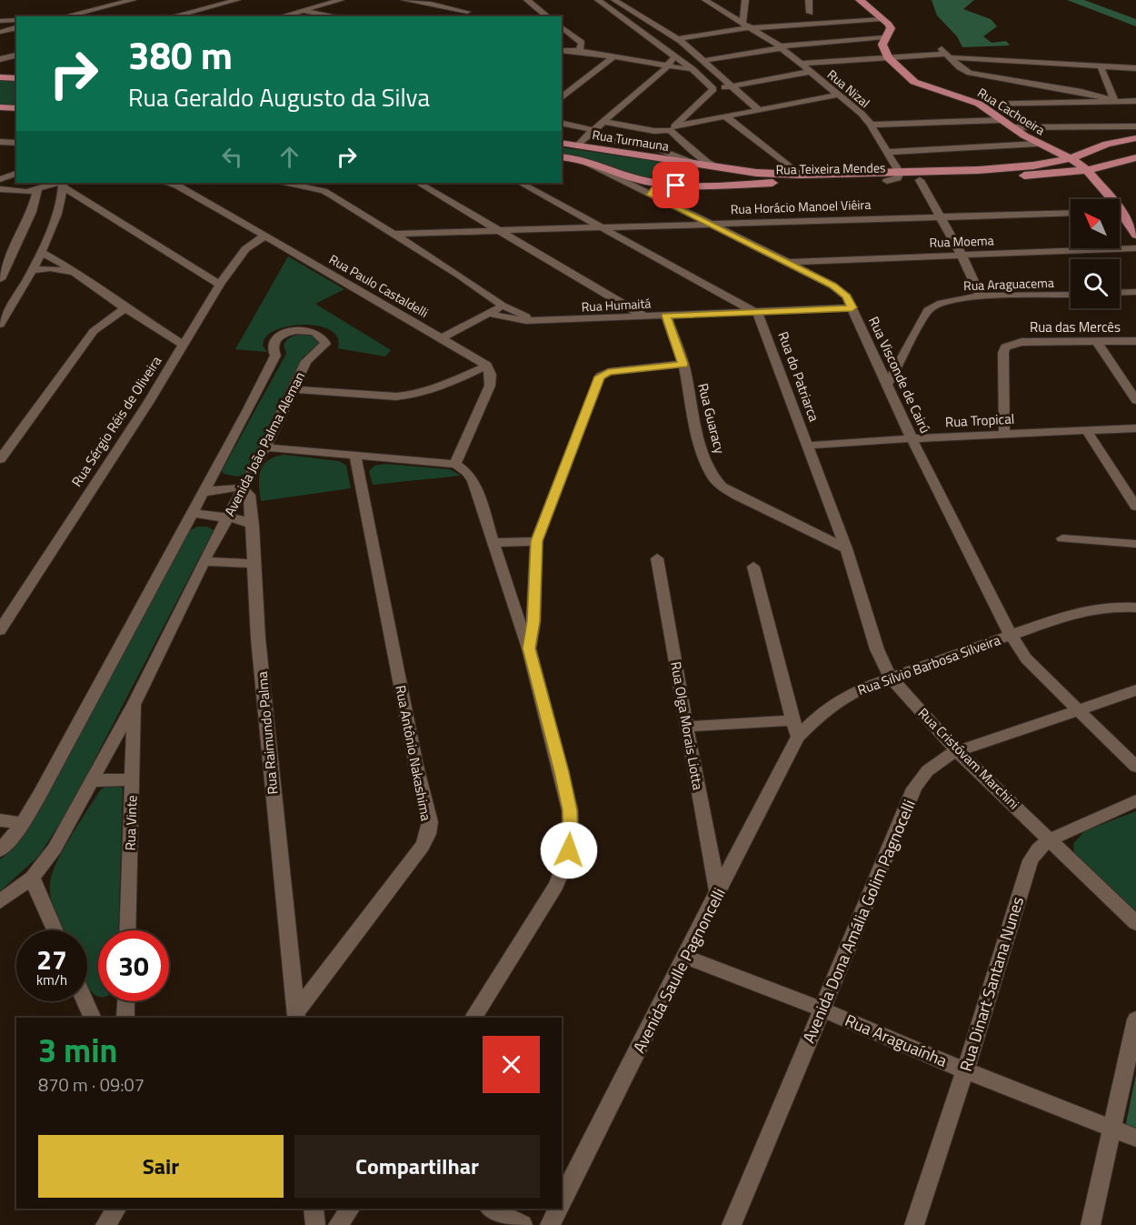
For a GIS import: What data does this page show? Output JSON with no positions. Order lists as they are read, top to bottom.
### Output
{
  "streets": {
    "main road": [
      "Rua Cachoeira",
      "Rua Turmauna",
      "Rua Teixeira Mendes",
      "Rua Visconde de Cairú"
    ],
    "street": [
      "Rua Nizal",
      "Rua Horácio Manoel Viêira",
      "Rua Moema",
      "Rua Araguacema",
      "Rua Paulo Castaldelli",
      "Rua Humaitá",
      "Rua das Mercês",
      "Rua do Patriarca",
      "Rua Guaracy",
      "Rua Tropical",
      "Rua Sérgio Réis de Oliveira",
      "Avenida João Palma Aleman",
      "Rua Silvio Barbosa Silveira",
      "Rua Olga Morais Liotta",
      "Rua Raimundo Palma",
      "Rua Antônio Nakashima",
      "Rua Cristóvam Marchini",
      "Rua Vinte",
      "Avenida Dona Amália Golim Pagnocelli",
      "Avenida Saulle Pagnoncelli",
      "Rua Dinart Santana Nunes",
      "Rua Araguaínha"
    ]
  },
  "crossings": [
    ["Rua Nizal", "Rua Teixeira Mendes"],
    ["Rua Cachoeira", "Rua Teixeira Mendes"],
    ["Rua Turmauna", "Rua Teixeira Mendes"],
    ["Rua Teixeira Mendes", "Rua Visconde de Cairú"],
    ["Rua Horácio Manoel Viêira", "Rua Humaitá"],
    ["Rua Horácio Manoel Viêira", "Rua Visconde de Cairú"],
    ["Rua Moema", "Rua Visconde de Cairú"],
    ["Rua Araguacema", "Rua Visconde de Cairú"],
    ["Rua Paulo Castaldelli", "Rua Sérgio Réis de Oliveira"],
    ["Rua Humaitá", "Rua Visconde de Cairú"],
    ["Rua Humaitá", "Rua do Patriarca"],
    ["Rua Humaitá", "Rua Guaracy"],
    ["Rua das Mercês", "Rua Tropical"],
    ["Rua Visconde de Cairú", "Rua Tropical"],
    ["Rua Visconde de Cairú", "Rua Silvio Barbosa Silveira"],
    ["Rua Visconde de Cairú", "Avenida Dona Amália Golim Pagnocelli"],
    ["Rua do Patriarca", "Rua Guaracy"],
    ["Rua do Patriarca", "Rua Tropical"],
    ["Rua do Patriarca", "Rua Silvio Barbosa Silveira"],
    ["Rua do Patriarca", "Rua Cristóvam Marchini"],
    ["Avenida João Palma Aleman", "Rua Raimundo Palma"],
    ["Avenida João Palma Aleman", "Rua Vinte"],
    ["Rua Silvio Barbosa Silveira", "Rua Cristóvam Marchini"],
    ["Rua Silvio Barbosa Silveira", "Avenida Saulle Pagnoncelli"],
    ["Rua Olga Morais Liotta", "Avenida Saulle Pagnoncelli"],
    ["Rua Raimundo Palma", "Rua Antônio Nakashima"],
    ["Rua Cristóvam Marchini", "Avenida Dona Amália Golim Pagnocelli"],
    ["Rua Cristóvam Marchini", "Rua Dinart Santana Nunes"],
    ["Avenida Dona Amália Golim Pagnocelli", "Rua Araguaínha"],
    ["Avenida Saulle Pagnoncelli", "Rua Araguaínha"],
    ["Rua Dinart Santana Nunes", "Rua Araguaínha"]
  ],
  "north": "top left",
  "page": {
    "turn": ["380 m", "Rua Geraldo Augusto da Silva"],
    "speed": "27 km/h",
    "limit": "30",
    "heading": ["3 min", "870 m · 09:07"],
    "buttons": ["Sair", "Compartilhar"]
  }
}
